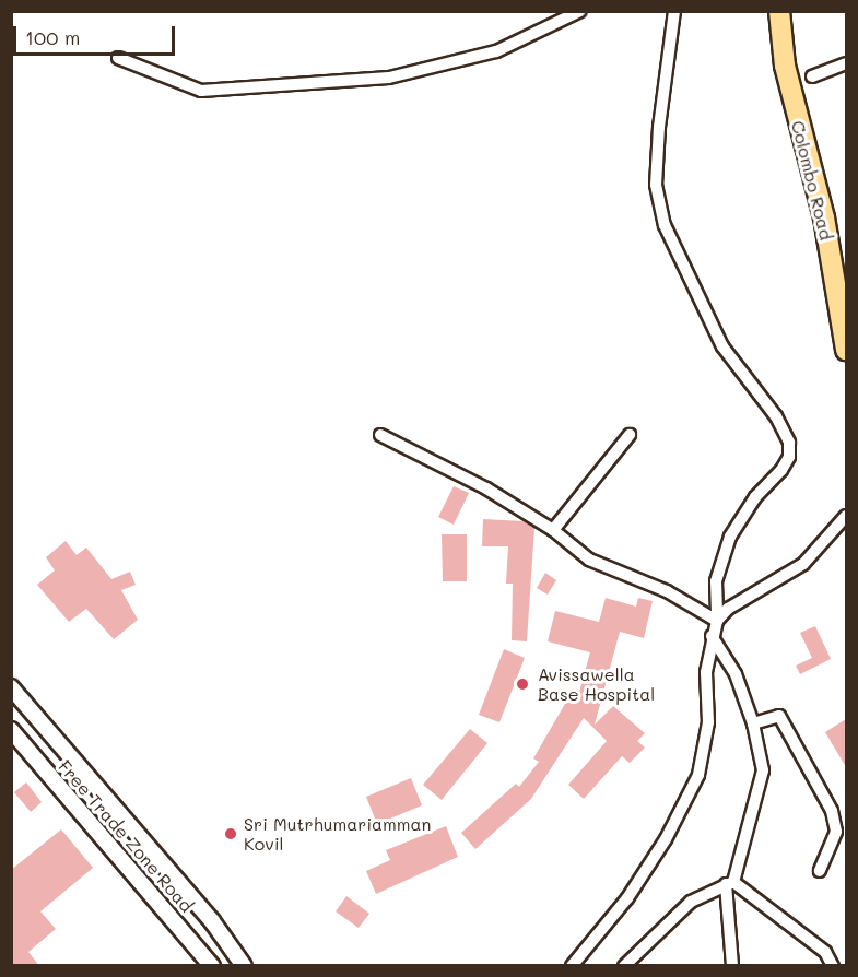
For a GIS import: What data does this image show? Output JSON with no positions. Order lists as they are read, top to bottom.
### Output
{
  "streets": {
    "highway": ["Colombo Road"],
    "street": ["Free Trade Zone Road"]
  },
  "places": ["Avissawella Base Hospital", "Sri Mutrhumariamman Kovil"],
  "scale_bar": "100 m"
}
